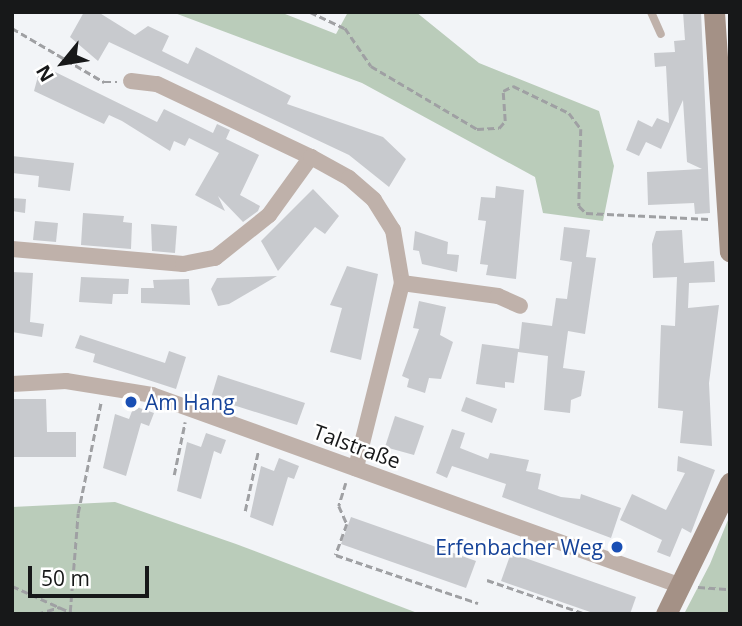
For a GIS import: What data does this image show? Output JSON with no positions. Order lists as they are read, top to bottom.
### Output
{
  "streets": {
    "street": ["Talstraße"]
  },
  "places": ["Am Hang", "Erfenbacher Weg"],
  "scale_bar": "50 m",
  "north": "bottom left"
}
